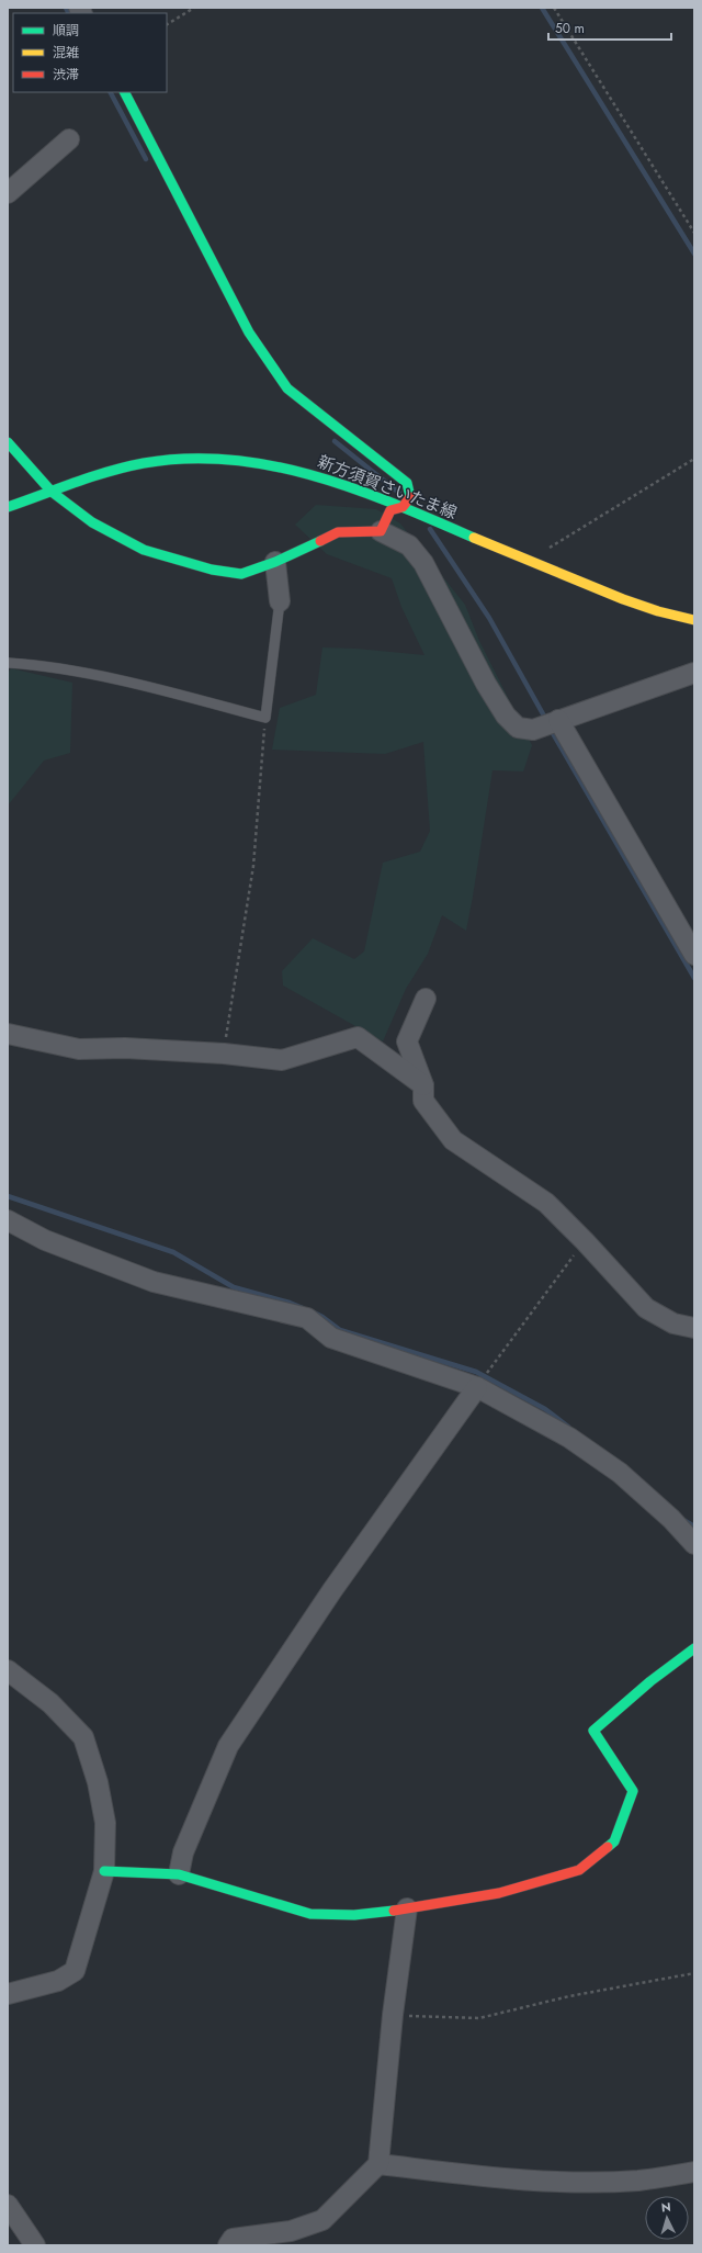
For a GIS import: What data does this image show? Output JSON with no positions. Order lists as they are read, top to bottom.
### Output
{
  "streets": {
    "street": ["新方須賀さいたま線"]
  },
  "legend": ["順調", "混雑", "渋滞"],
  "scale_bar": "50 m",
  "north": "top"
}
